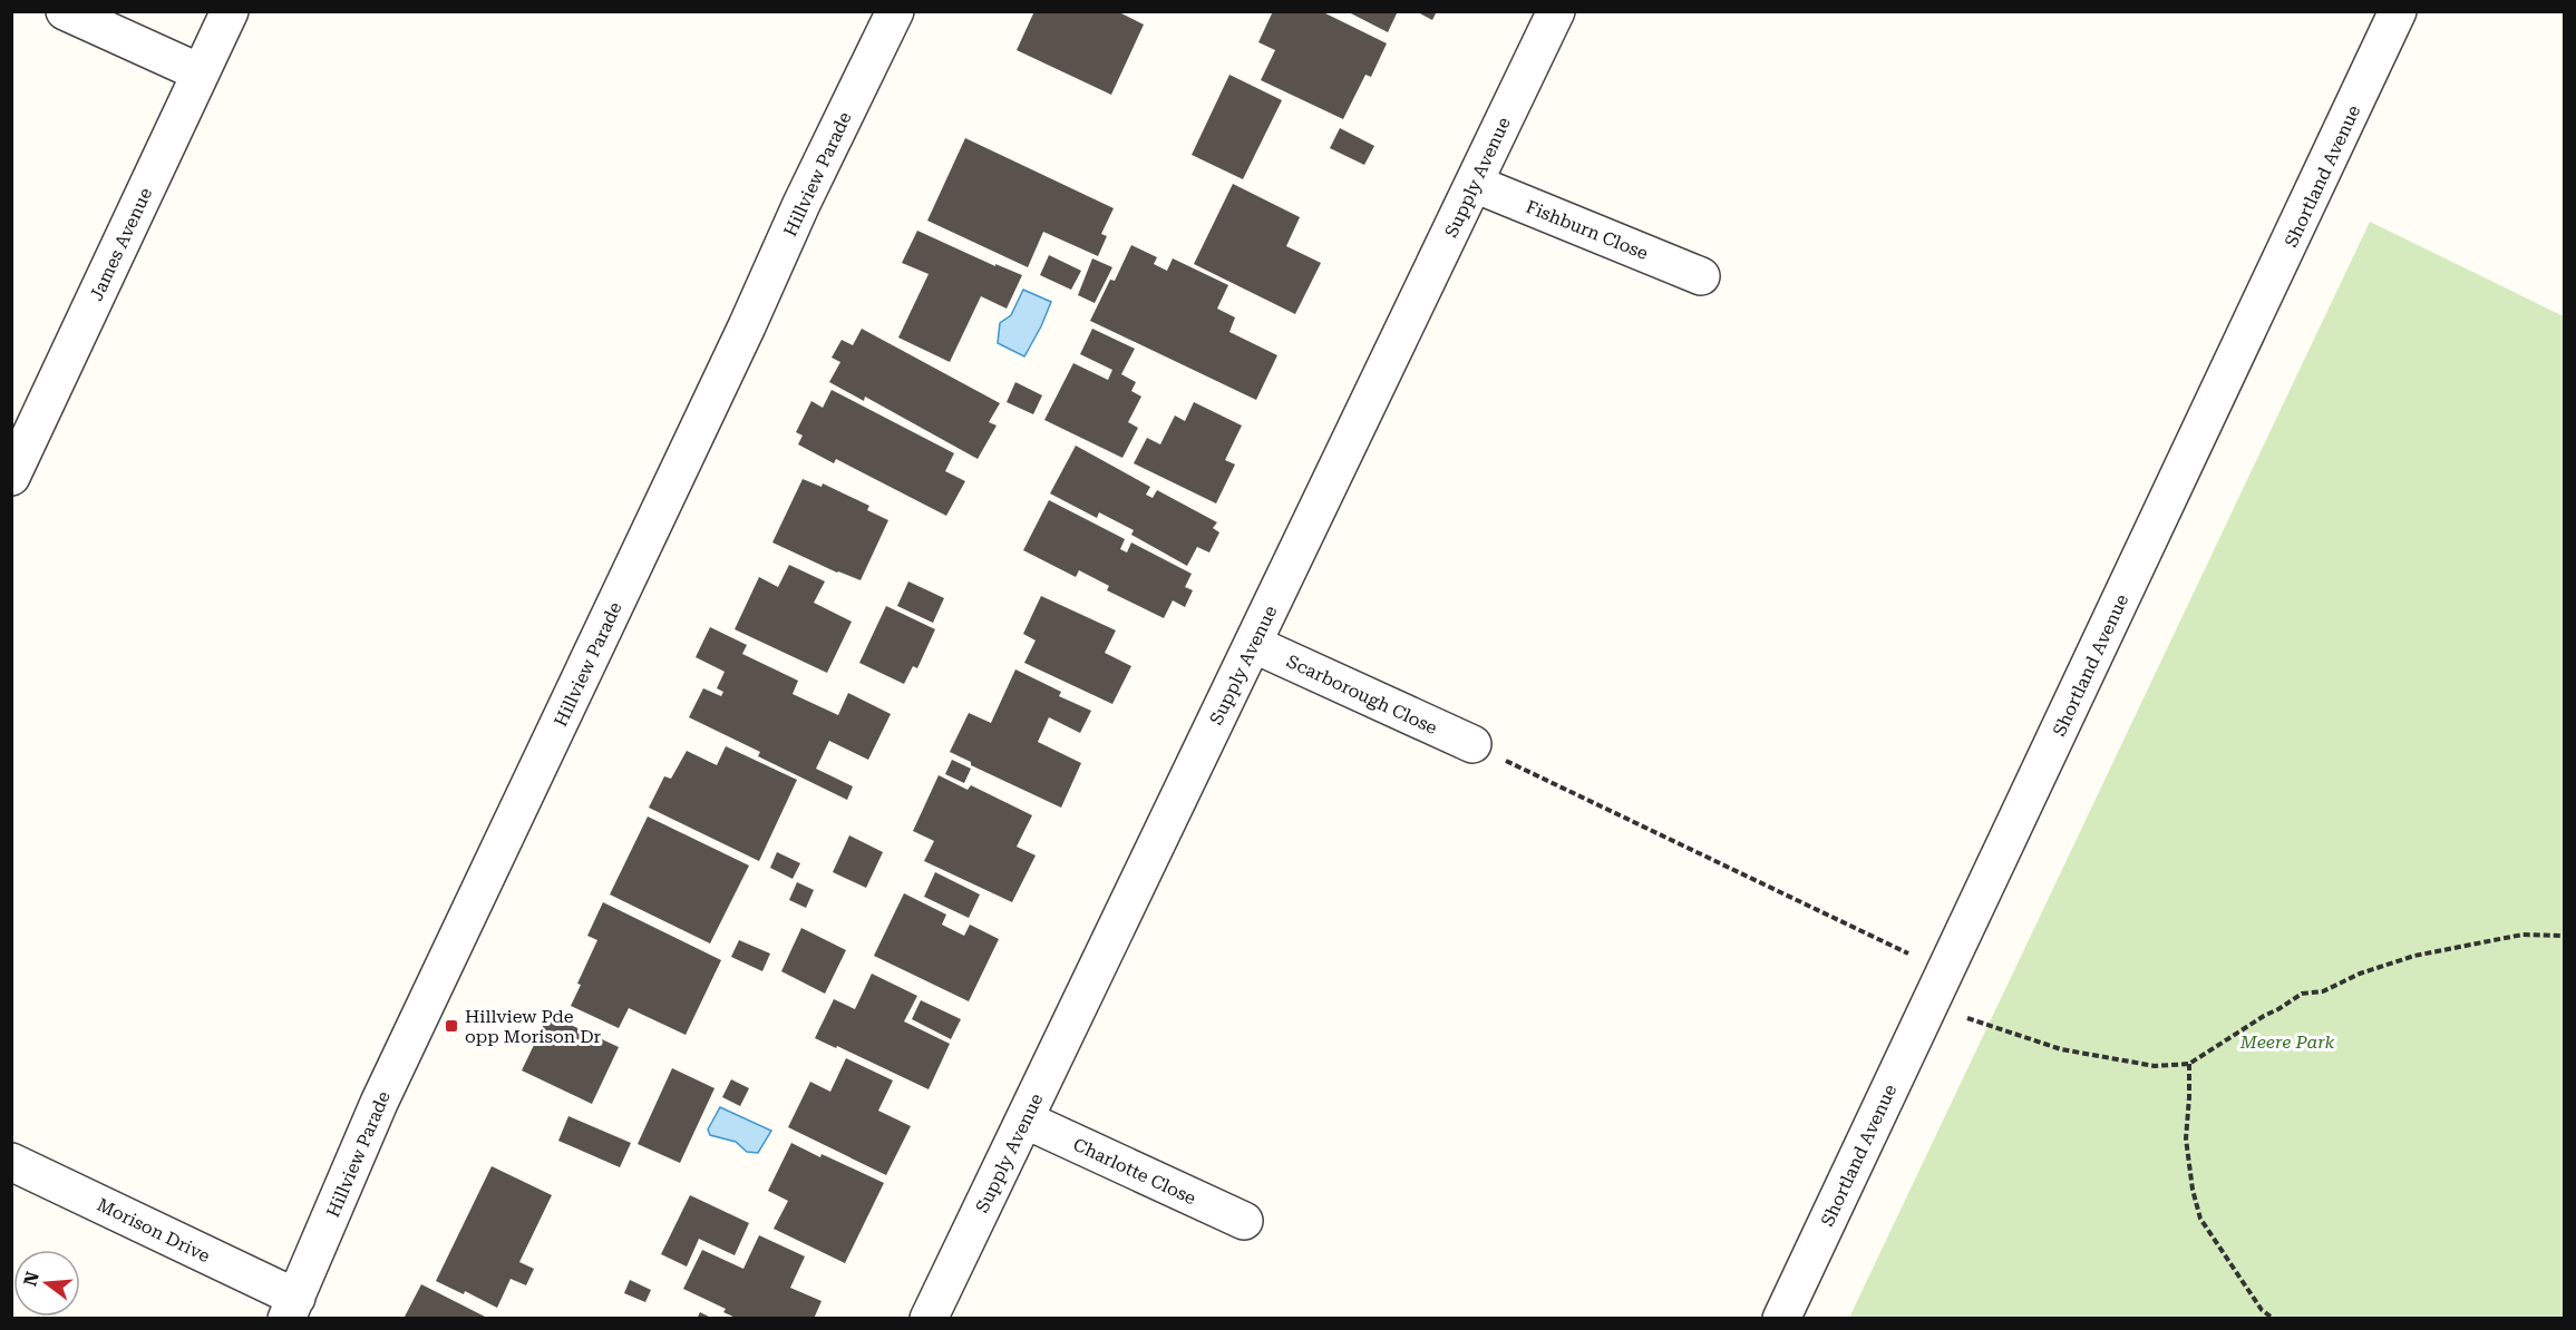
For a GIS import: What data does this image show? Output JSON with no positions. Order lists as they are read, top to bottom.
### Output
{
  "streets": {
    "street": [
      "Hillview Parade",
      "Shortland Avenue",
      "Supply Avenue",
      "Fishburn Close",
      "James Avenue",
      "Scarborough Close",
      "Charlotte Close",
      "Morison Drive"
    ]
  },
  "crossings": [
    ["Hillview Parade", "Morison Drive"],
    ["Supply Avenue", "Fishburn Close"],
    ["Supply Avenue", "Scarborough Close"],
    ["Supply Avenue", "Charlotte Close"]
  ],
  "parks": ["Meere Park"],
  "places": {
    "transit": ["Hillview Pde opp Morison Dr"]
  },
  "north": "left"
}
